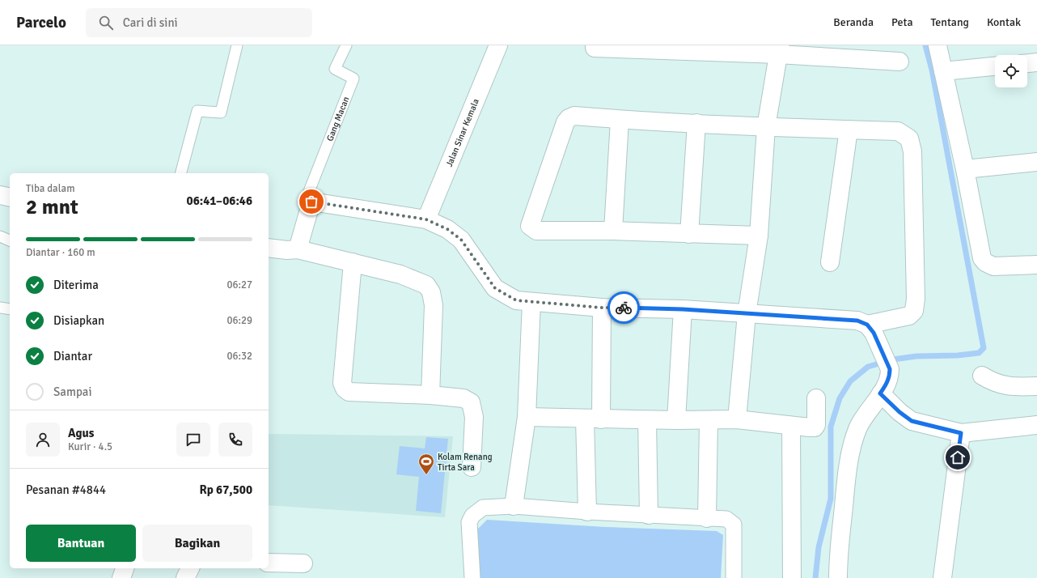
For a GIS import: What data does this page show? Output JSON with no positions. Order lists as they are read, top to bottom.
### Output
{
  "streets": {
    "street": ["Jalan Sinar Kemala"],
    "lane": ["Gang Macan"]
  },
  "places": {
    "sports": ["Kolam Renang Tirta Sara"]
  },
  "page": {
    "header": "Parcelo",
    "search": "Cari di sini",
    "nav": [
      "Beranda",
      "Peta",
      "Tentang",
      "Kontak"
    ],
    "heading": ["2 mnt", "Tiba dalam", "06:41–06:46"],
    "panel": [
      "Agus",
      "Kurir · 4.5",
      "Pesanan #4844",
      "Rp 67,500"
    ],
    "bar": "Diantar · 160 m",
    "list": [
      ["Diterima", "06:27"],
      ["Disiapkan", "06:29"],
      ["Diantar", "06:32"],
      "Sampai"
    ],
    "buttons": ["Bantuan", "Bagikan"]
  }
}
